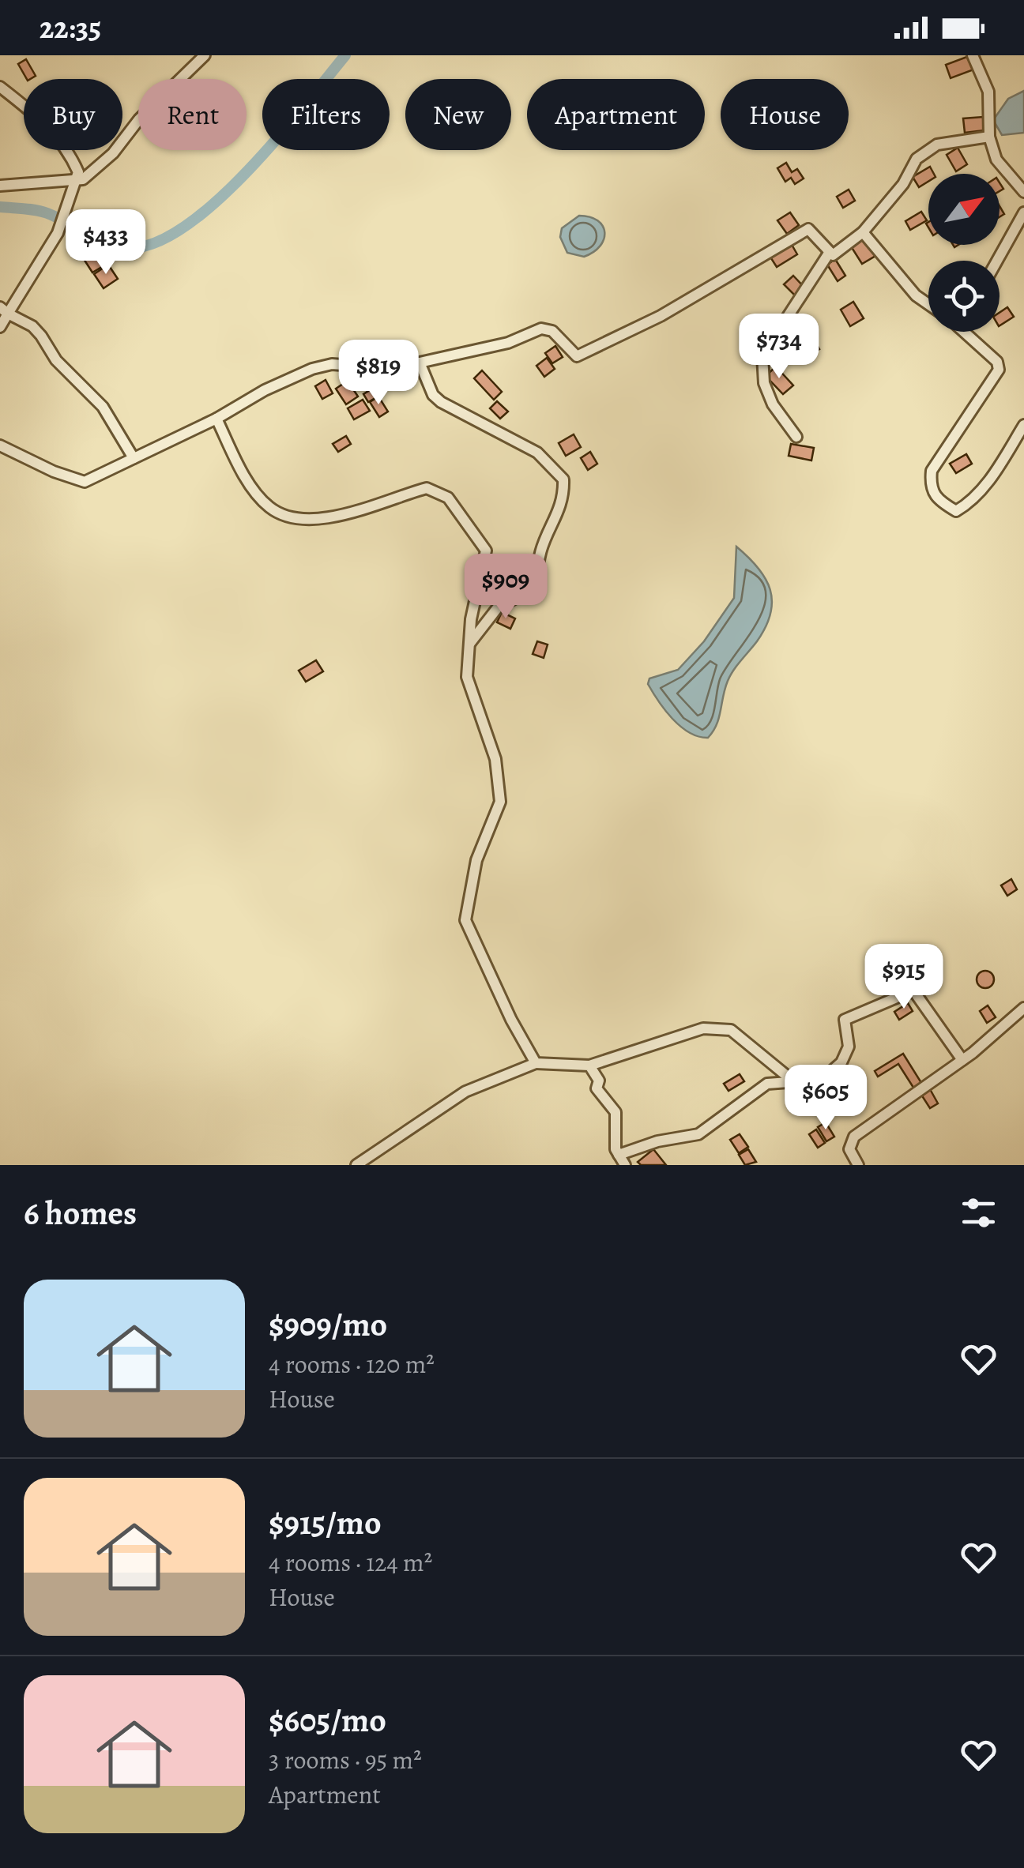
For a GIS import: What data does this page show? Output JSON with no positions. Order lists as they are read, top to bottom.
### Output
{
  "north": "top right",
  "page": {
    "status": "22:35",
    "chip": [
      "Buy",
      "Rent",
      "Filters",
      "New",
      "Apartment",
      "House"
    ],
    "price": [
      "$433",
      "$734",
      "$819",
      "$909",
      "$915",
      "$605"
    ],
    "heading": "6 homes",
    "list": [
      {
        "name": "$909/mo",
        "note": "4 rooms · 120 m² · House"
      },
      {
        "name": "$915/mo",
        "note": "4 rooms · 124 m² · House"
      },
      {
        "name": "$605/mo",
        "note": "3 rooms · 95 m² · Apartment"
      }
    ]
  }
}
